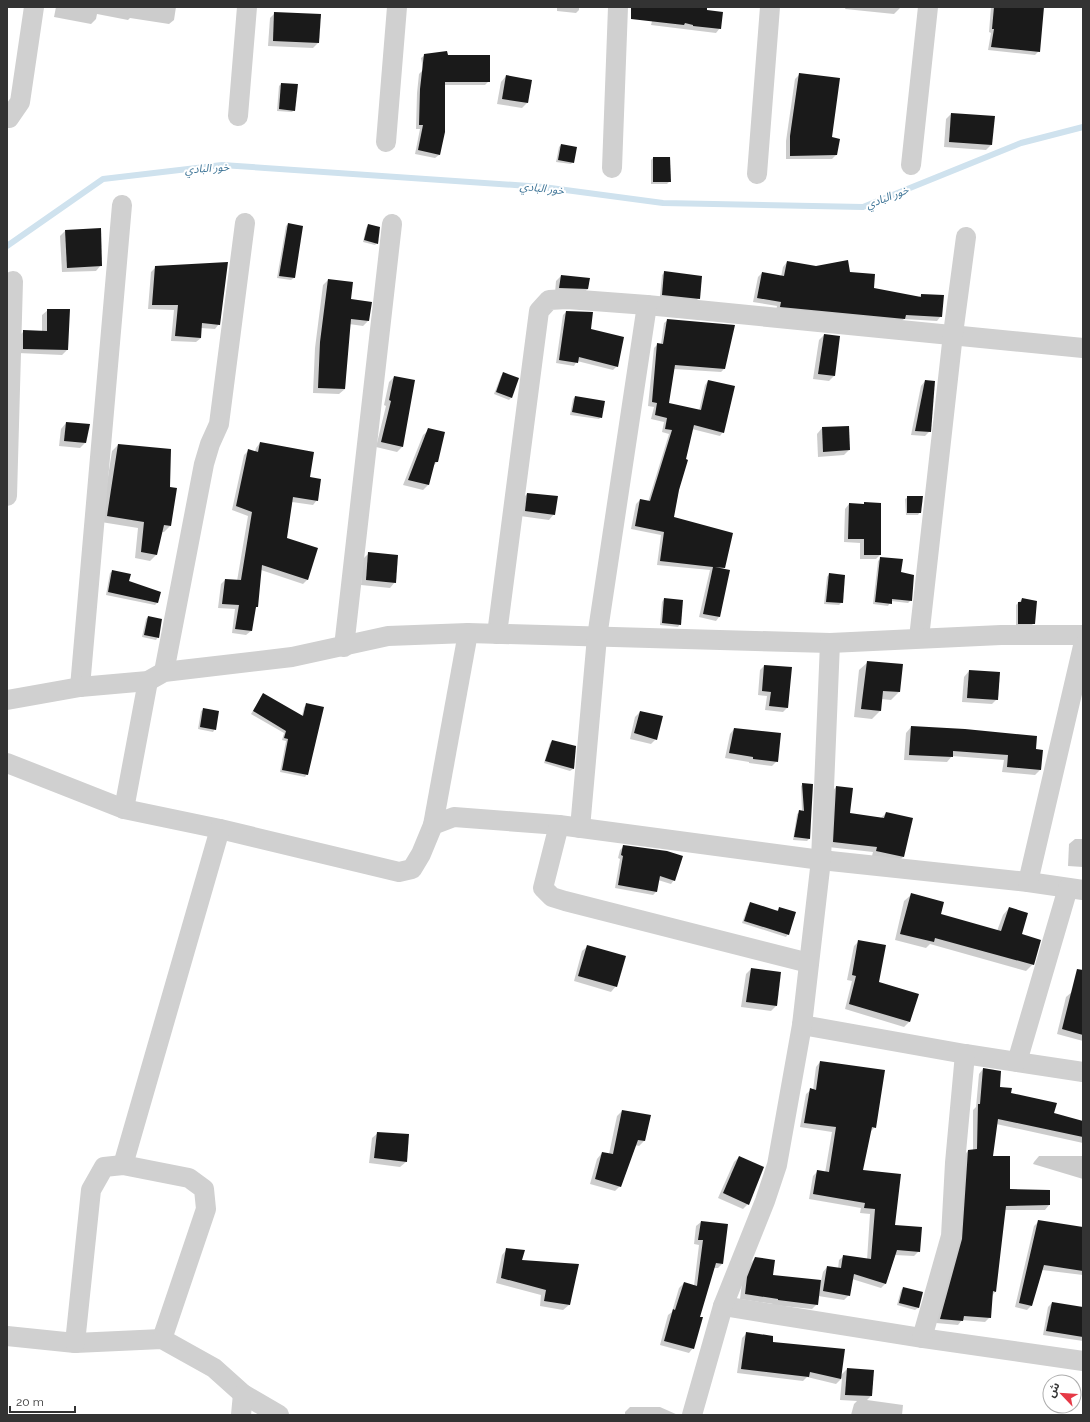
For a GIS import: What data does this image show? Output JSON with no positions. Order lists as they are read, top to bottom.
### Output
{
  "water": ["خور البادي"],
  "scale_bar": "20 m",
  "north": "top left"
}
